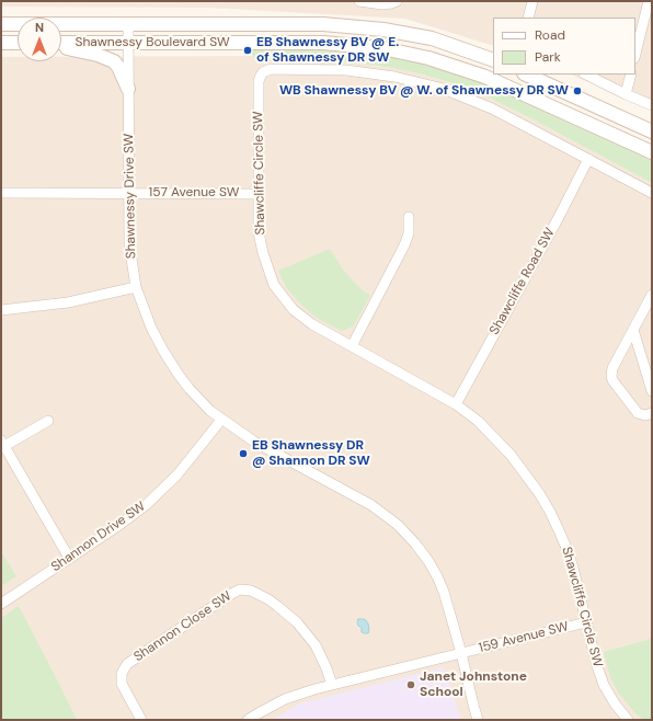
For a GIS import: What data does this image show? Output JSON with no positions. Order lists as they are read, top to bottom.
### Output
{
  "streets": {
    "main road": ["Shawnessy Boulevard SW"],
    "street": [
      "Shawcliffe Circle SW",
      "157 Avenue SW",
      "Shawnessy Drive SW",
      "Shawcliffe Road SW",
      "Shannon Drive SW",
      "Shannon Close SW",
      "159 Avenue SW"
    ]
  },
  "crossings": [
    ["Shawnessy Boulevard SW", "Shawnessy Drive SW"],
    ["Shawcliffe Circle SW", "157 Avenue SW"],
    ["Shawcliffe Circle SW", "Shawcliffe Road SW"],
    ["Shawcliffe Circle SW", "159 Avenue SW"],
    ["157 Avenue SW", "Shawnessy Drive SW"],
    ["Shawnessy Drive SW", "Shannon Drive SW"],
    ["Shawnessy Drive SW", "159 Avenue SW"]
  ],
  "places": [
    "EB Shawnessy BV @ E. of Shawnessy DR SW",
    "WB Shawnessy BV @ W. of Shawnessy DR SW",
    "EB Shawnessy DR @ Shannon DR SW",
    "Janet Johnstone School"
  ],
  "legend": ["Road", "Park"],
  "north": "top"
}
